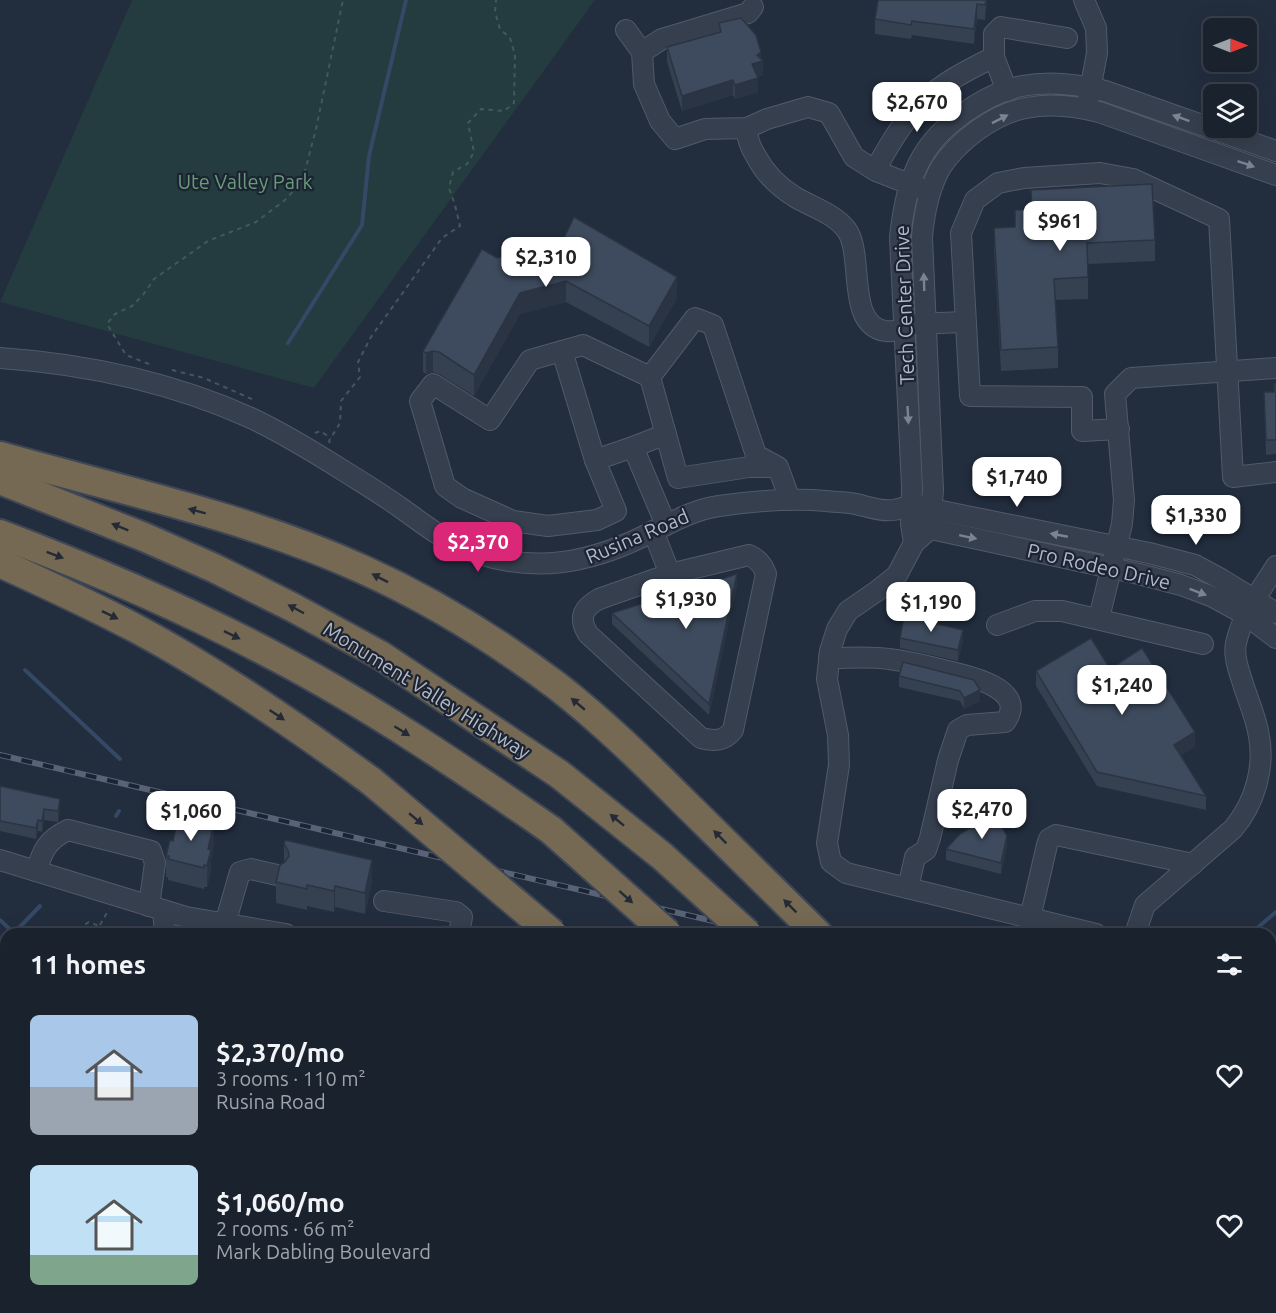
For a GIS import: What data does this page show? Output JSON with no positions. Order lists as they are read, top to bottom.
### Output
{
  "streets": {
    "highway": ["Monument Valley Highway"],
    "street": ["Tech Center Drive", "Rusina Road", "Pro Rodeo Drive"]
  },
  "crossings": [
    ["Tech Center Drive", "Rusina Road"],
    ["Tech Center Drive", "Pro Rodeo Drive"],
    ["Rusina Road", "Pro Rodeo Drive"]
  ],
  "parks": ["Ute Valley Park"],
  "north": "right",
  "page": {
    "price": [
      "$2,670",
      "$961",
      "$2,310",
      "$1,740",
      "$1,330",
      "$2,370",
      "$1,930",
      "$1,190",
      "$1,240",
      "$2,470",
      "$1,060"
    ],
    "heading": "11 homes",
    "list": [
      {
        "name": "$2,370/mo",
        "note": "3 rooms · 110 m² · Rusina Road"
      },
      {
        "name": "$1,060/mo",
        "note": "2 rooms · 66 m² · Mark Dabling Boulevard"
      }
    ]
  }
}
